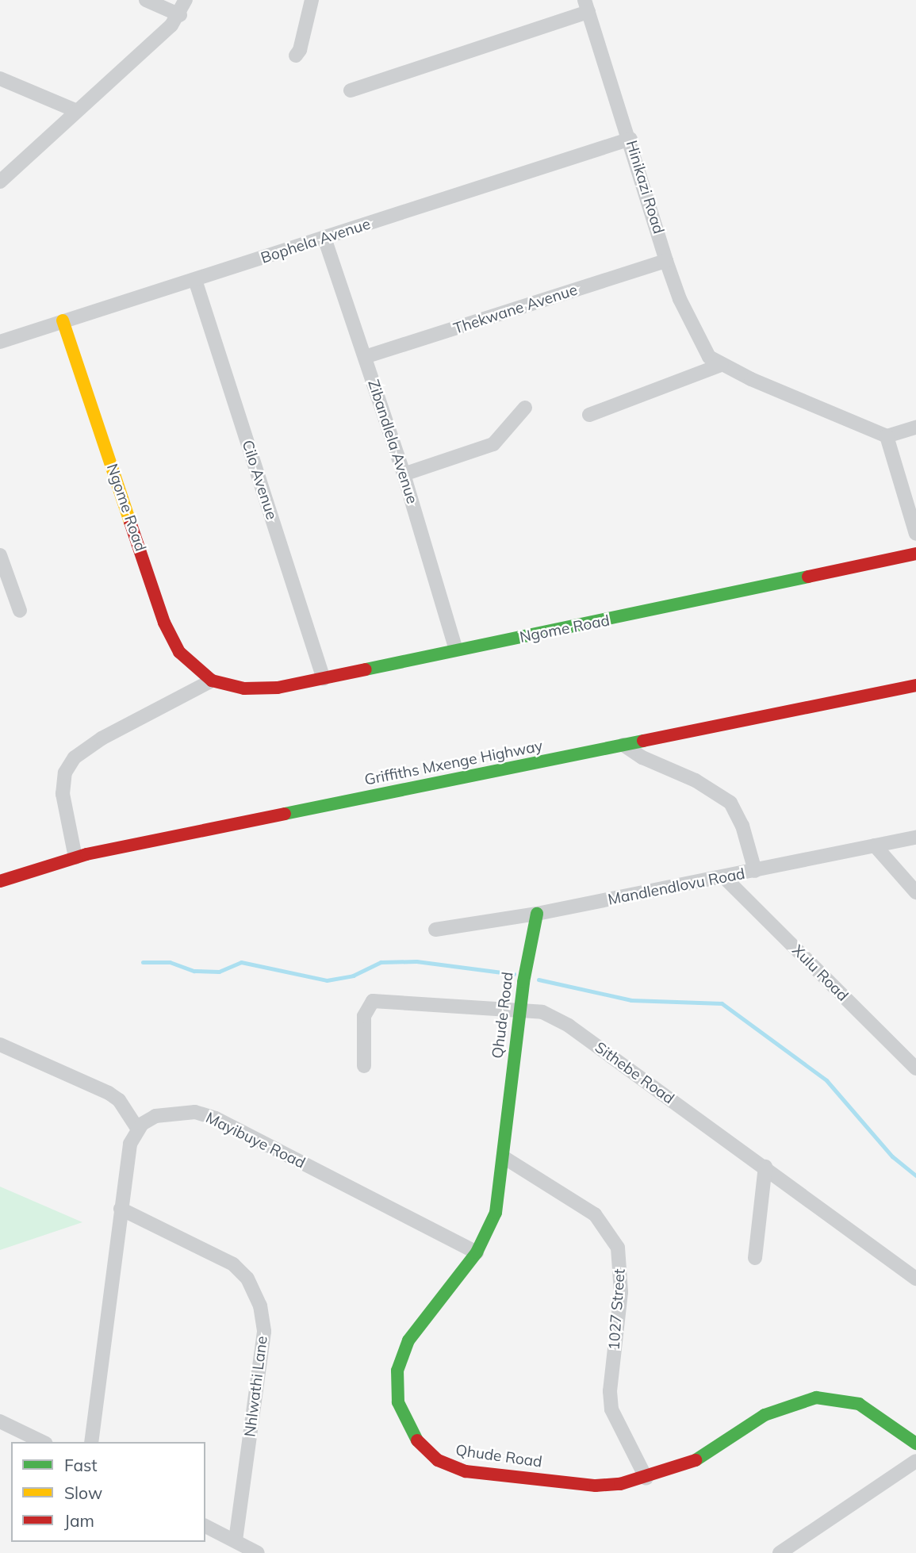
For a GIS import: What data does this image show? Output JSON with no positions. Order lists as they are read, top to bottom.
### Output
{
  "streets": {
    "street": [
      "Hinikazi Road",
      "Bophela Avenue",
      "Thekwane Avenue",
      "Zibandlela Avenue",
      "Cilo Avenue",
      "Ngome Road",
      "Griffiths Mxenge Highway",
      "Mandlendlovu Road",
      "Xulu Road",
      "Qhude Road",
      "Sithebe Road",
      "Mayibuye Road",
      "1027 Street",
      "Nhlwathi Lane"
    ]
  },
  "crossings": [
    ["Hinikazi Road", "Bophela Avenue"],
    ["Hinikazi Road", "Thekwane Avenue"],
    ["Bophela Avenue", "Zibandlela Avenue"],
    ["Bophela Avenue", "Cilo Avenue"],
    ["Bophela Avenue", "Ngome Road"],
    ["Thekwane Avenue", "Zibandlela Avenue"],
    ["Zibandlela Avenue", "Ngome Road"],
    ["Cilo Avenue", "Ngome Road"],
    ["Mandlendlovu Road", "Xulu Road"],
    ["Mandlendlovu Road", "Qhude Road"],
    ["Qhude Road", "Sithebe Road"],
    ["Qhude Road", "Mayibuye Road"],
    ["Qhude Road", "1027 Street"]
  ],
  "legend": ["Fast", "Slow", "Jam"]
}
